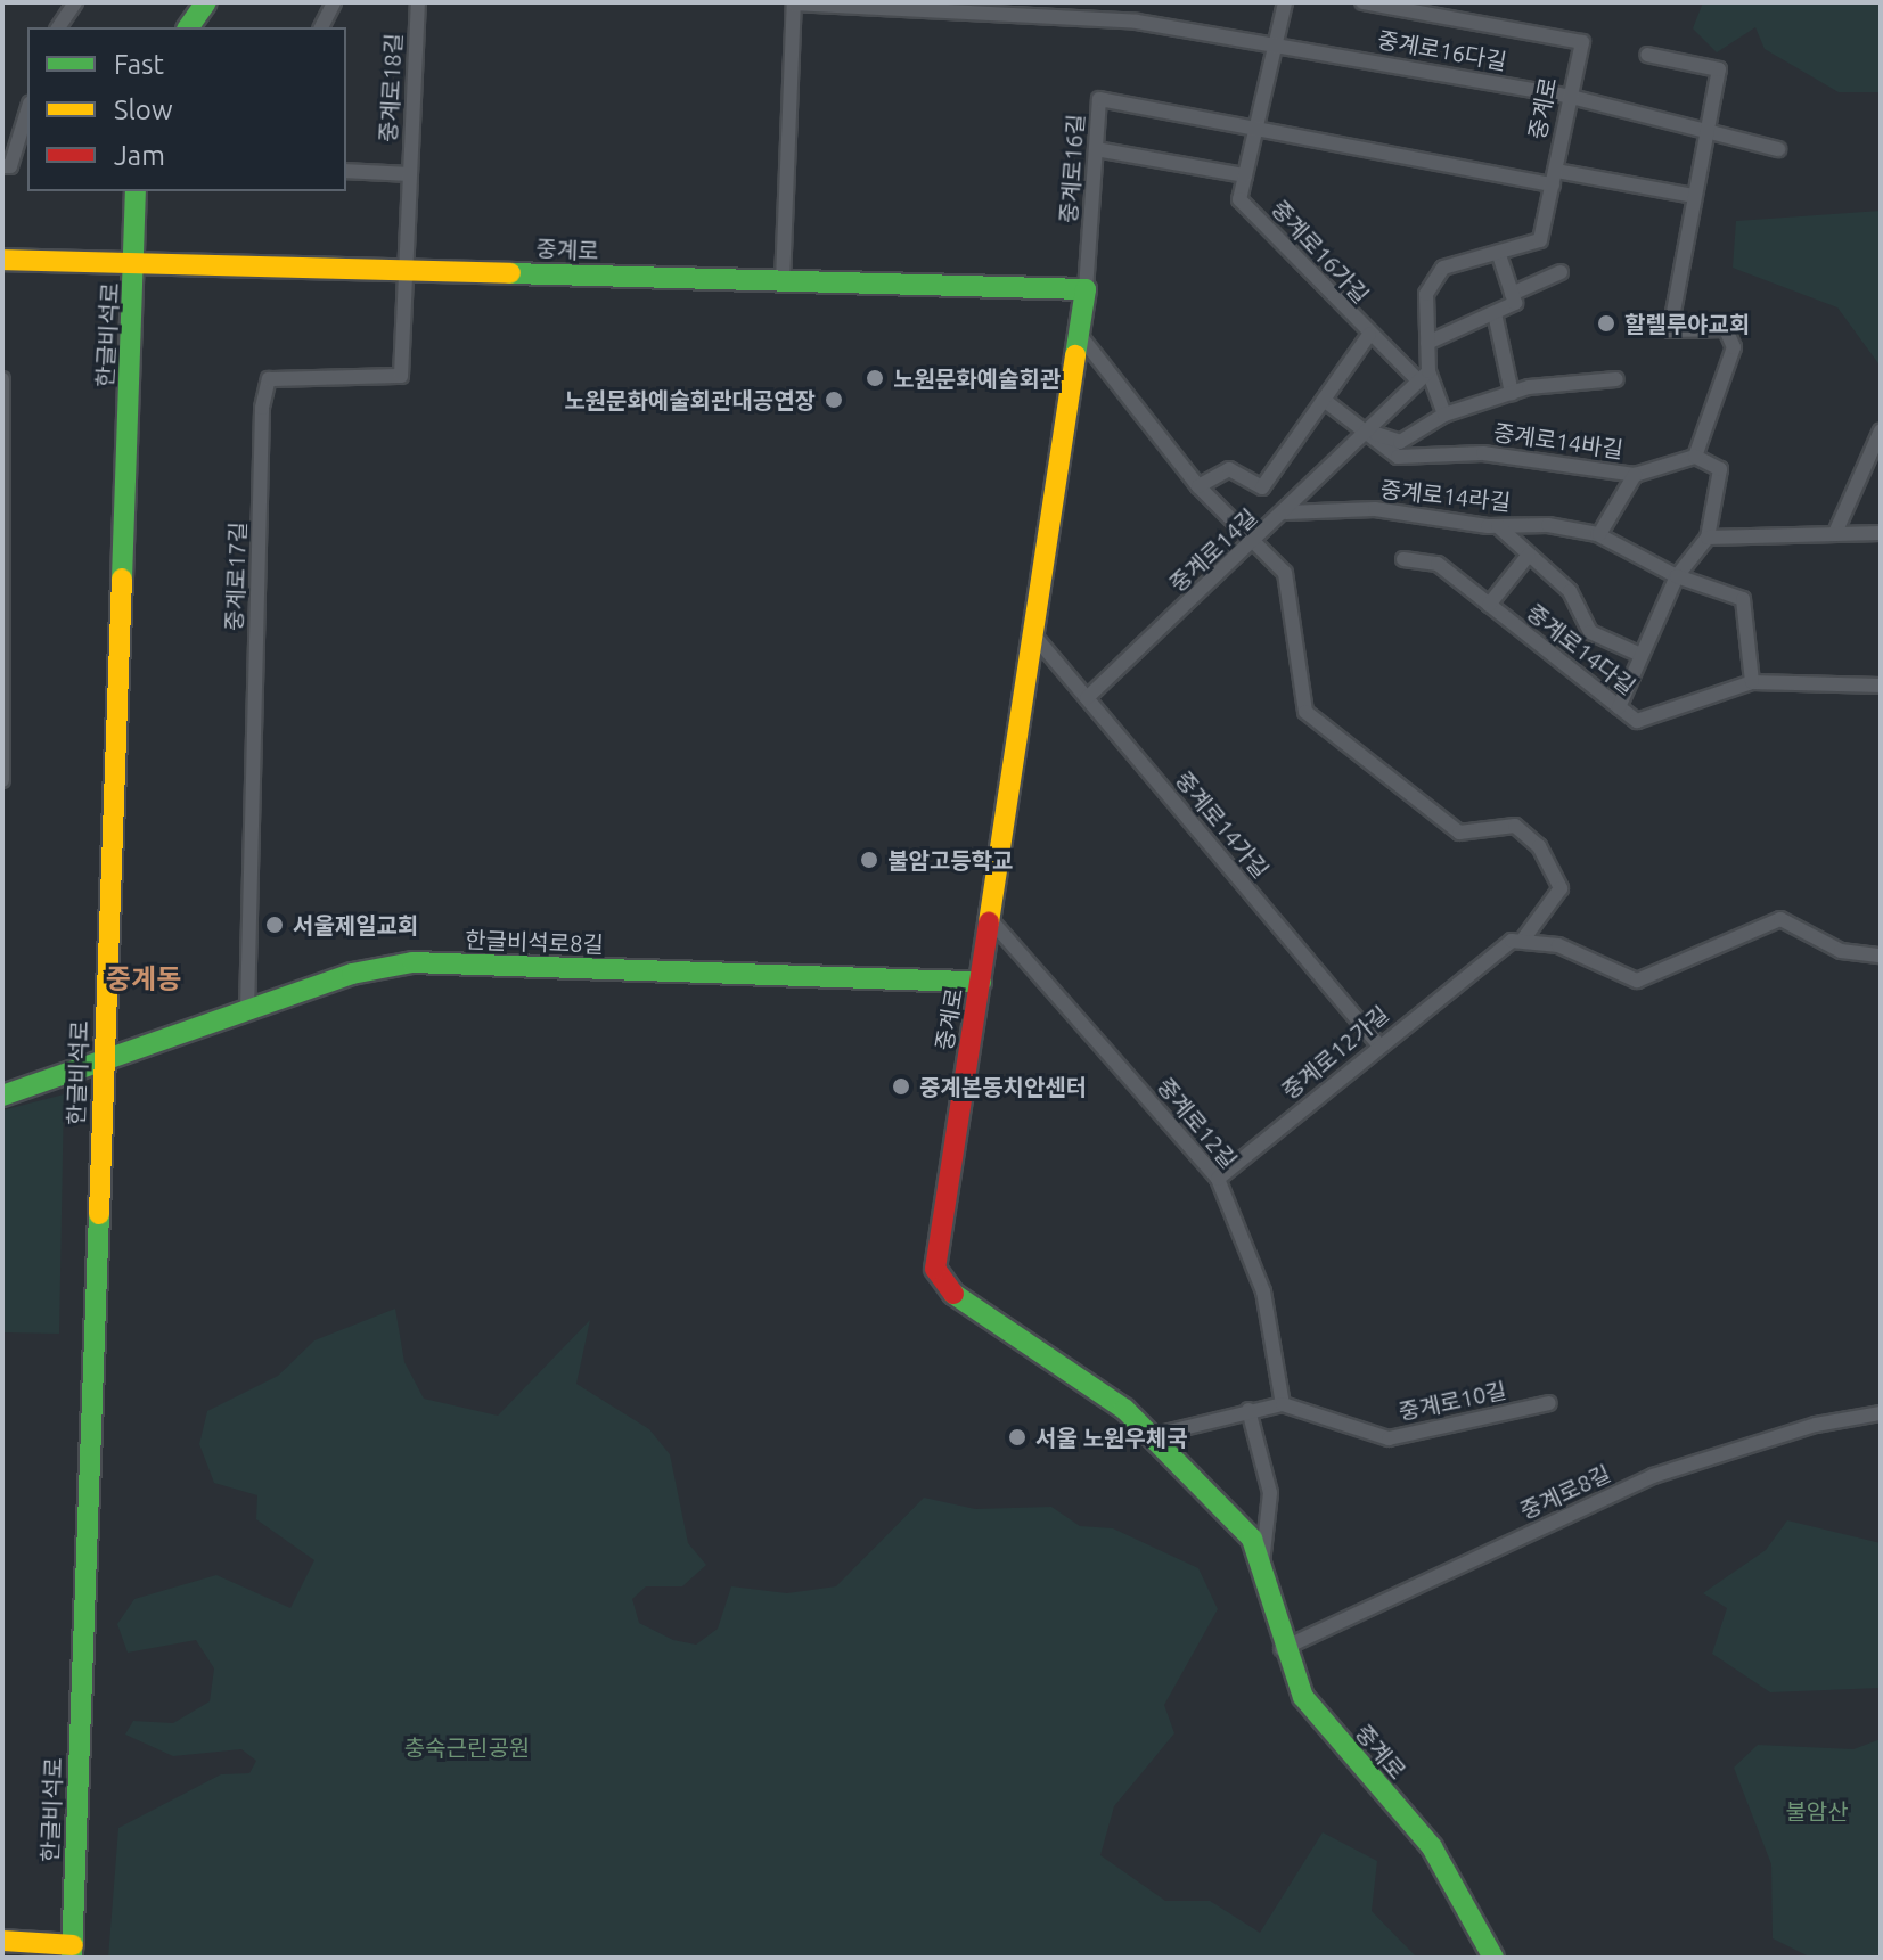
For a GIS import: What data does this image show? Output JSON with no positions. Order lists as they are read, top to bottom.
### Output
{
  "streets": {
    "street": [
      "중계로16다길",
      "중계로18길",
      "중계로",
      "중계로16길",
      "중계로16가길",
      "한글비석로",
      "중계로14바길",
      "중계로14라길",
      "중계로14길",
      "중계로17길",
      "중계로14다길",
      "중계로14가길",
      "한글비석로8길",
      "중계로12가길",
      "중계로12길",
      "중계로10길",
      "중계로8길"
    ]
  },
  "crossings": [
    ["중계로16다길", "중계로"],
    ["중계로18길", "중계로"],
    ["중계로18길", "중계로17길"],
    ["중계로", "중계로16길"],
    ["중계로", "한글비석로"],
    ["중계로", "중계로17길"],
    ["중계로", "중계로14가길"],
    ["중계로", "한글비석로8길"],
    ["중계로", "중계로12길"],
    ["중계로", "중계로10길"],
    ["중계로", "중계로8길"],
    ["중계로16가길", "중계로14길"],
    ["한글비석로", "한글비석로8길"],
    ["중계로14바길", "중계로14길"],
    ["중계로14라길", "중계로14길"],
    ["중계로14라길", "중계로14다길"],
    ["중계로14길", "중계로14가길"],
    ["중계로17길", "한글비석로8길"],
    ["중계로14가길", "중계로12가길"],
    ["중계로12가길", "중계로12길"],
    ["중계로12길", "중계로10길"]
  ],
  "districts": ["중계동"],
  "parks": ["충숙근린공원", "불암산"],
  "places": [
    "할렐루야교회",
    "노원문화예술회관",
    "노원문화예술회관대공연장",
    "불암고등학교",
    "서울제일교회",
    "중계본동치안센터",
    "서울 노원우체국"
  ],
  "legend": ["Fast", "Slow", "Jam"]
}
